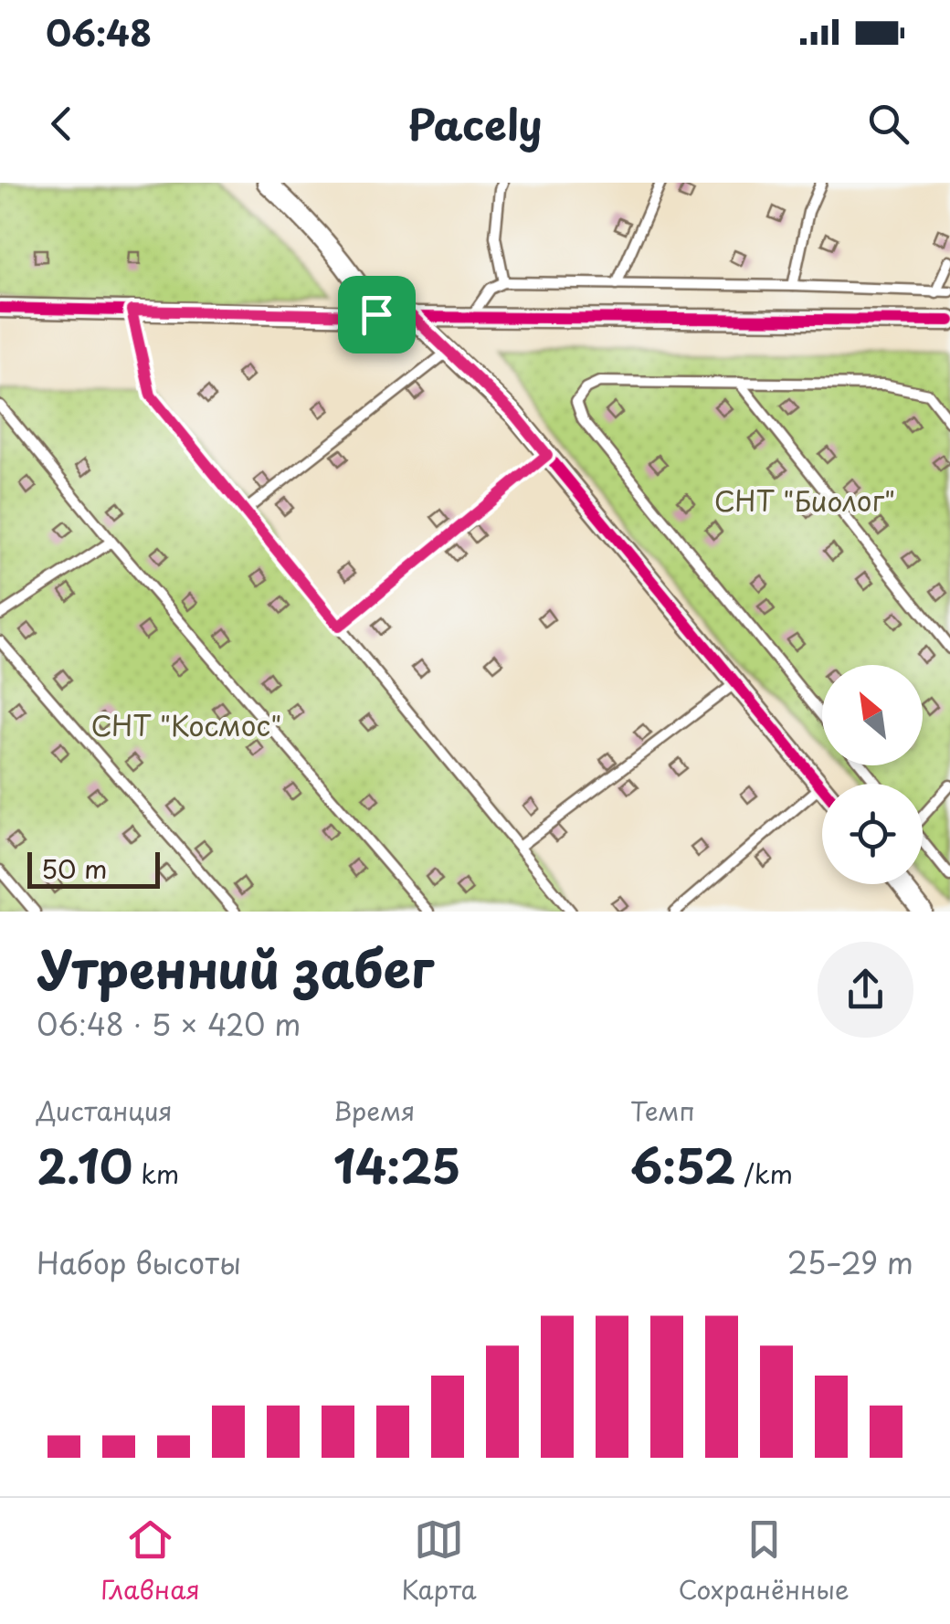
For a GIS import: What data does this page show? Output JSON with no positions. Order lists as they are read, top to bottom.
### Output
{
  "parks": ["СНТ \"Биолог\"", "СНТ \"Космос\""],
  "scale_bar": "50 m",
  "north": "top left",
  "page": {
    "status": "06:48",
    "header": "Pacely",
    "scale": "50 m",
    "heading": ["Утренний забег", "06:48 · 5 × 420 m"],
    "stats": [
      ["Дистанция", "2.10 km"],
      ["Время", "14:25"],
      ["Темп", "6:52 /km"]
    ],
    "chart": ["Набор высоты", "25–29 m"],
    "tabs": ["Главная", "Карта", "Сохранённые"]
  }
}
